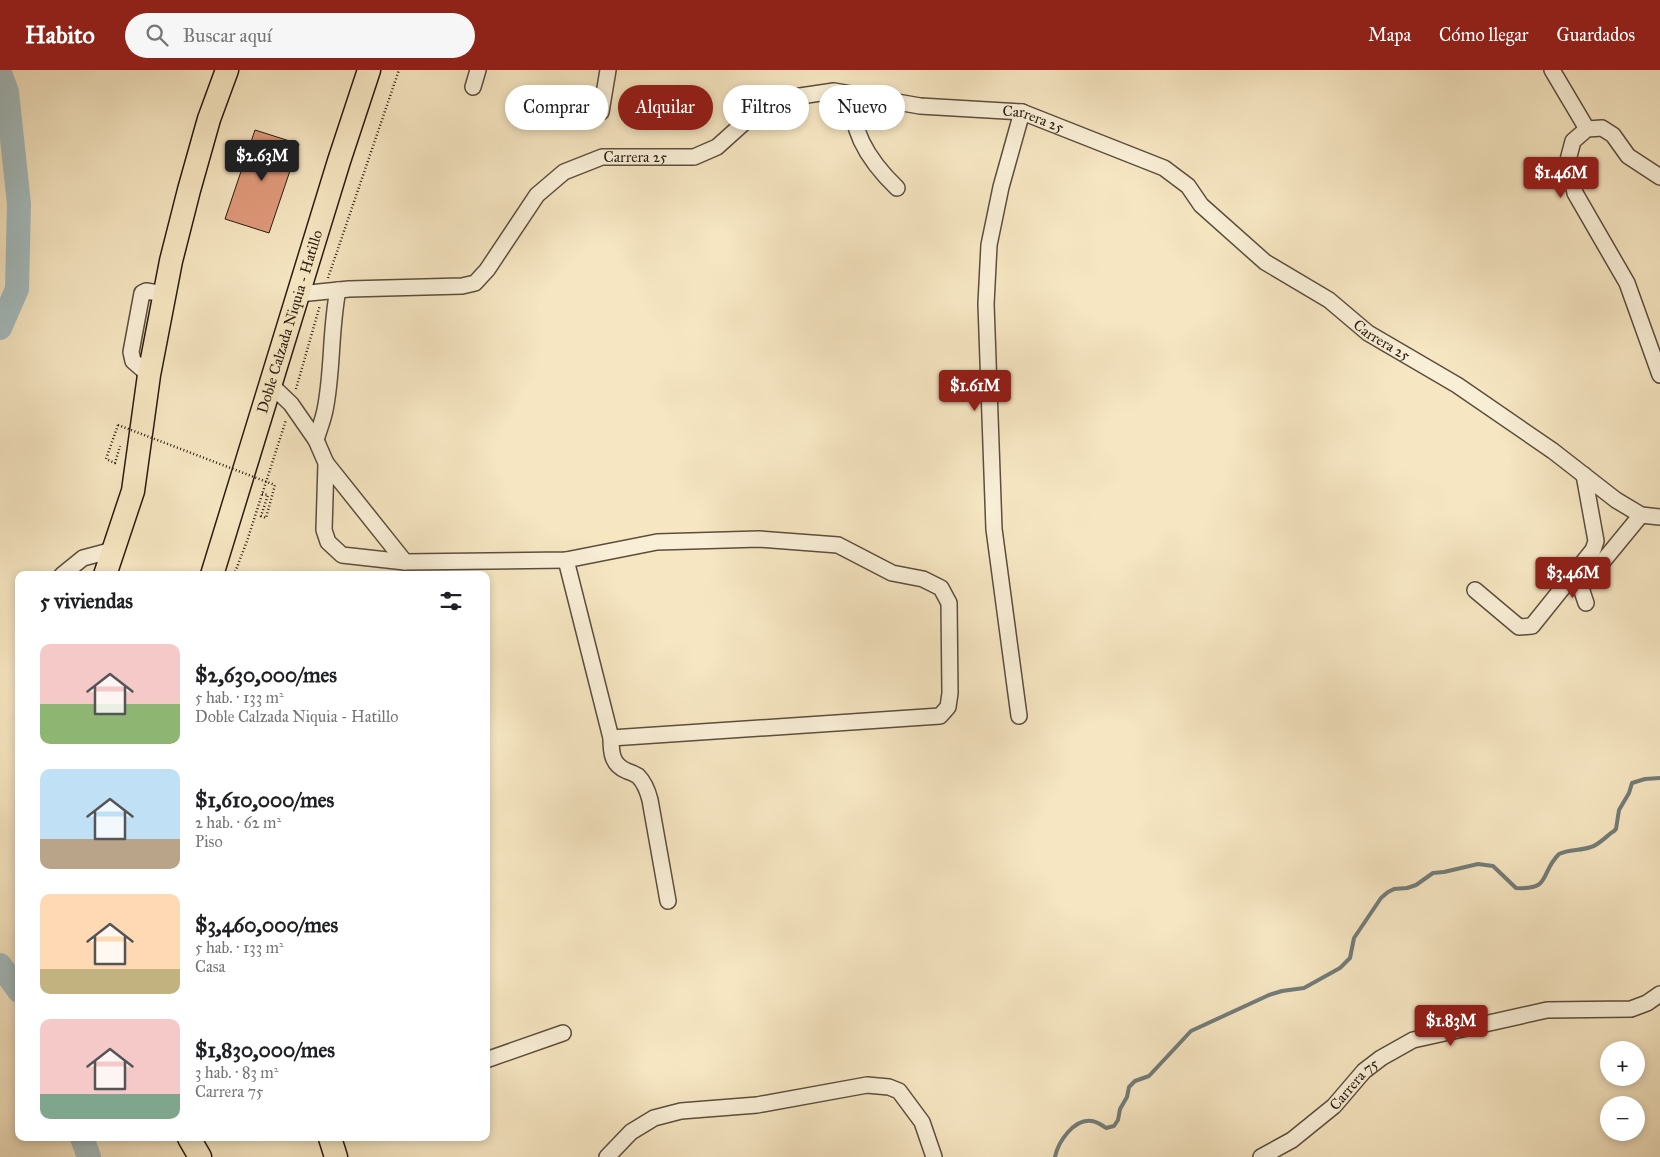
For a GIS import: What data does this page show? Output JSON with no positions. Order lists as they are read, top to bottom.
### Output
{
  "streets": {
    "highway": ["Doble Calzada Niquia - Hatillo"],
    "street": ["Carrera 25", "Carrera 75"]
  },
  "crossings": [
    ["Carrera 25", "Doble Calzada Niquia - Hatillo"]
  ],
  "page": {
    "header": "Habito",
    "search": "Buscar aquí",
    "nav": ["Mapa", "Cómo llegar", "Guardados"],
    "chip": [
      "Comprar",
      "Alquilar",
      "Filtros",
      "Nuevo"
    ],
    "price": [
      "$2.63M",
      "$1.46M",
      "$1.61M",
      "$3.46M",
      "$1.83M"
    ],
    "heading": "5 viviendas",
    "list": [
      {
        "name": "$2,630,000/mes",
        "note": "5 hab. · 133 m² · Doble Calzada Niquia - Hatillo"
      },
      {
        "name": "$1,610,000/mes",
        "note": "2 hab. · 62 m² · Piso"
      },
      {
        "name": "$3,460,000/mes",
        "note": "5 hab. · 133 m² · Casa"
      },
      {
        "name": "$1,830,000/mes",
        "note": "3 hab. · 83 m² · Carrera 75"
      }
    ],
    "map_buttons": ["+", "−"]
  }
}
